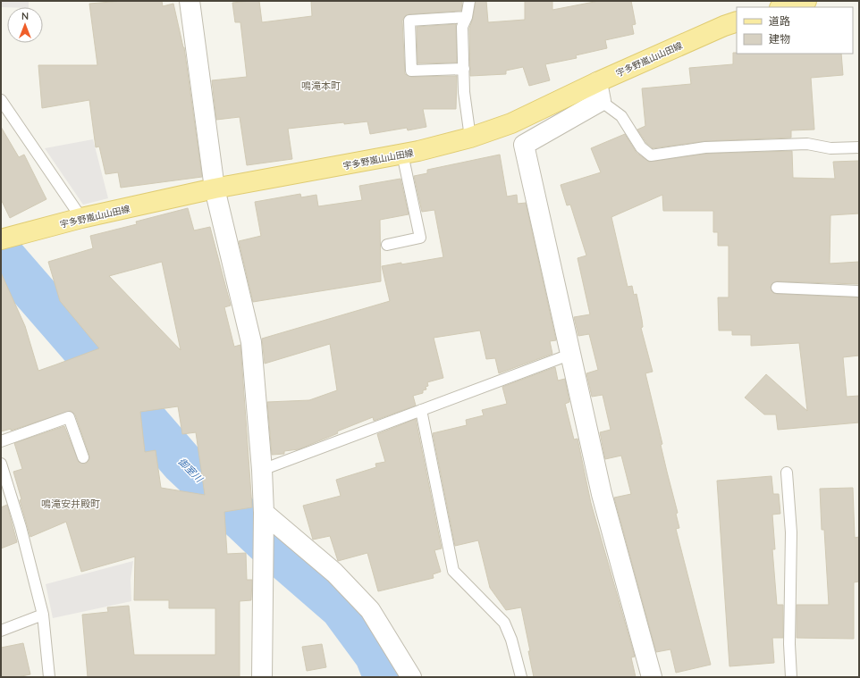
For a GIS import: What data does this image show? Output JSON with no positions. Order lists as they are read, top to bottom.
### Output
{
  "streets": {
    "main road": ["宇多野嵐山山田線"]
  },
  "districts": ["鳴滝本町", "鳴滝安井殿町"],
  "water": ["御室川"],
  "legend": ["道路", "建物"],
  "north": "top"
}
